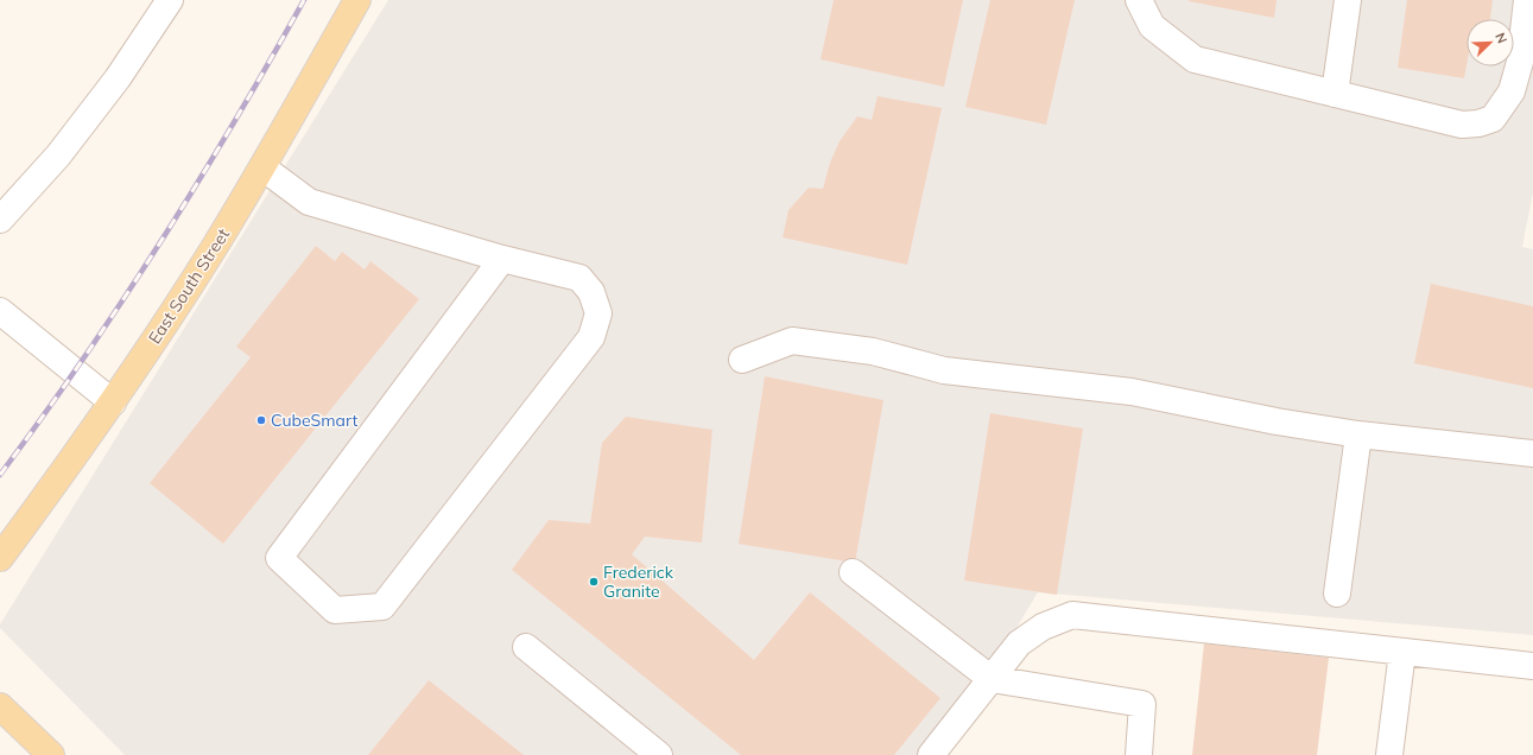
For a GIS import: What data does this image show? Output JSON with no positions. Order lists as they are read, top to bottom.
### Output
{
  "streets": {
    "main road": ["East South Street"]
  },
  "places": ["CubeSmart", "Frederick Granite"],
  "north": "top right"
}
